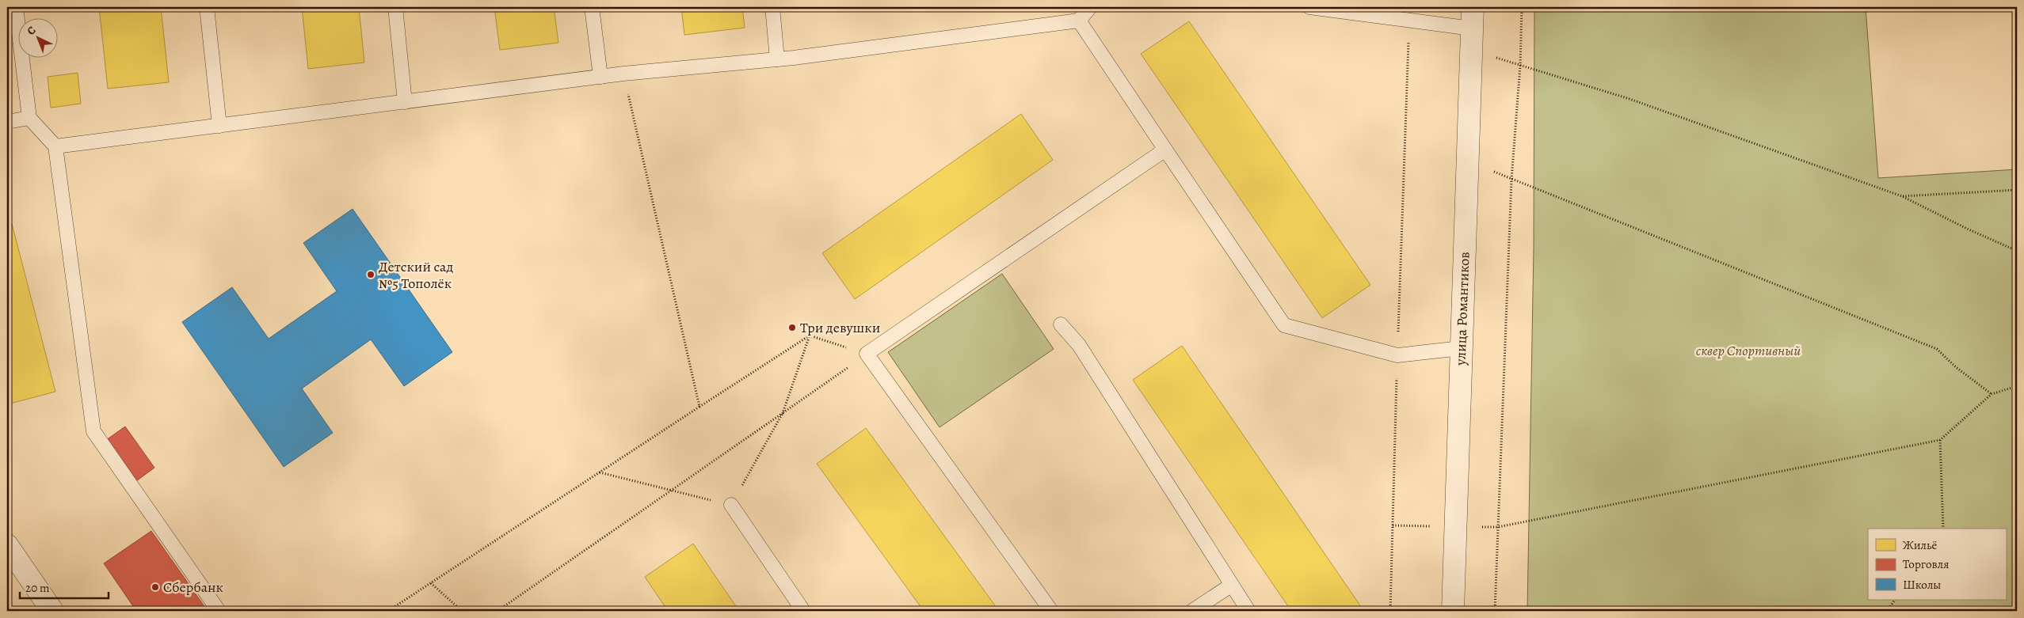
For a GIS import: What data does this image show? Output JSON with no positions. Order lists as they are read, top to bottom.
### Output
{
  "streets": {
    "street": ["улица Романтиков"]
  },
  "parks": ["сквер Спортивный"],
  "places": ["Детский сад №5 Тополёк", "Три девушки", "Сбербанк"],
  "legend": ["Жильё", "Торговля", "Школы"],
  "scale_bar": "20 m",
  "north": "top left"
}
